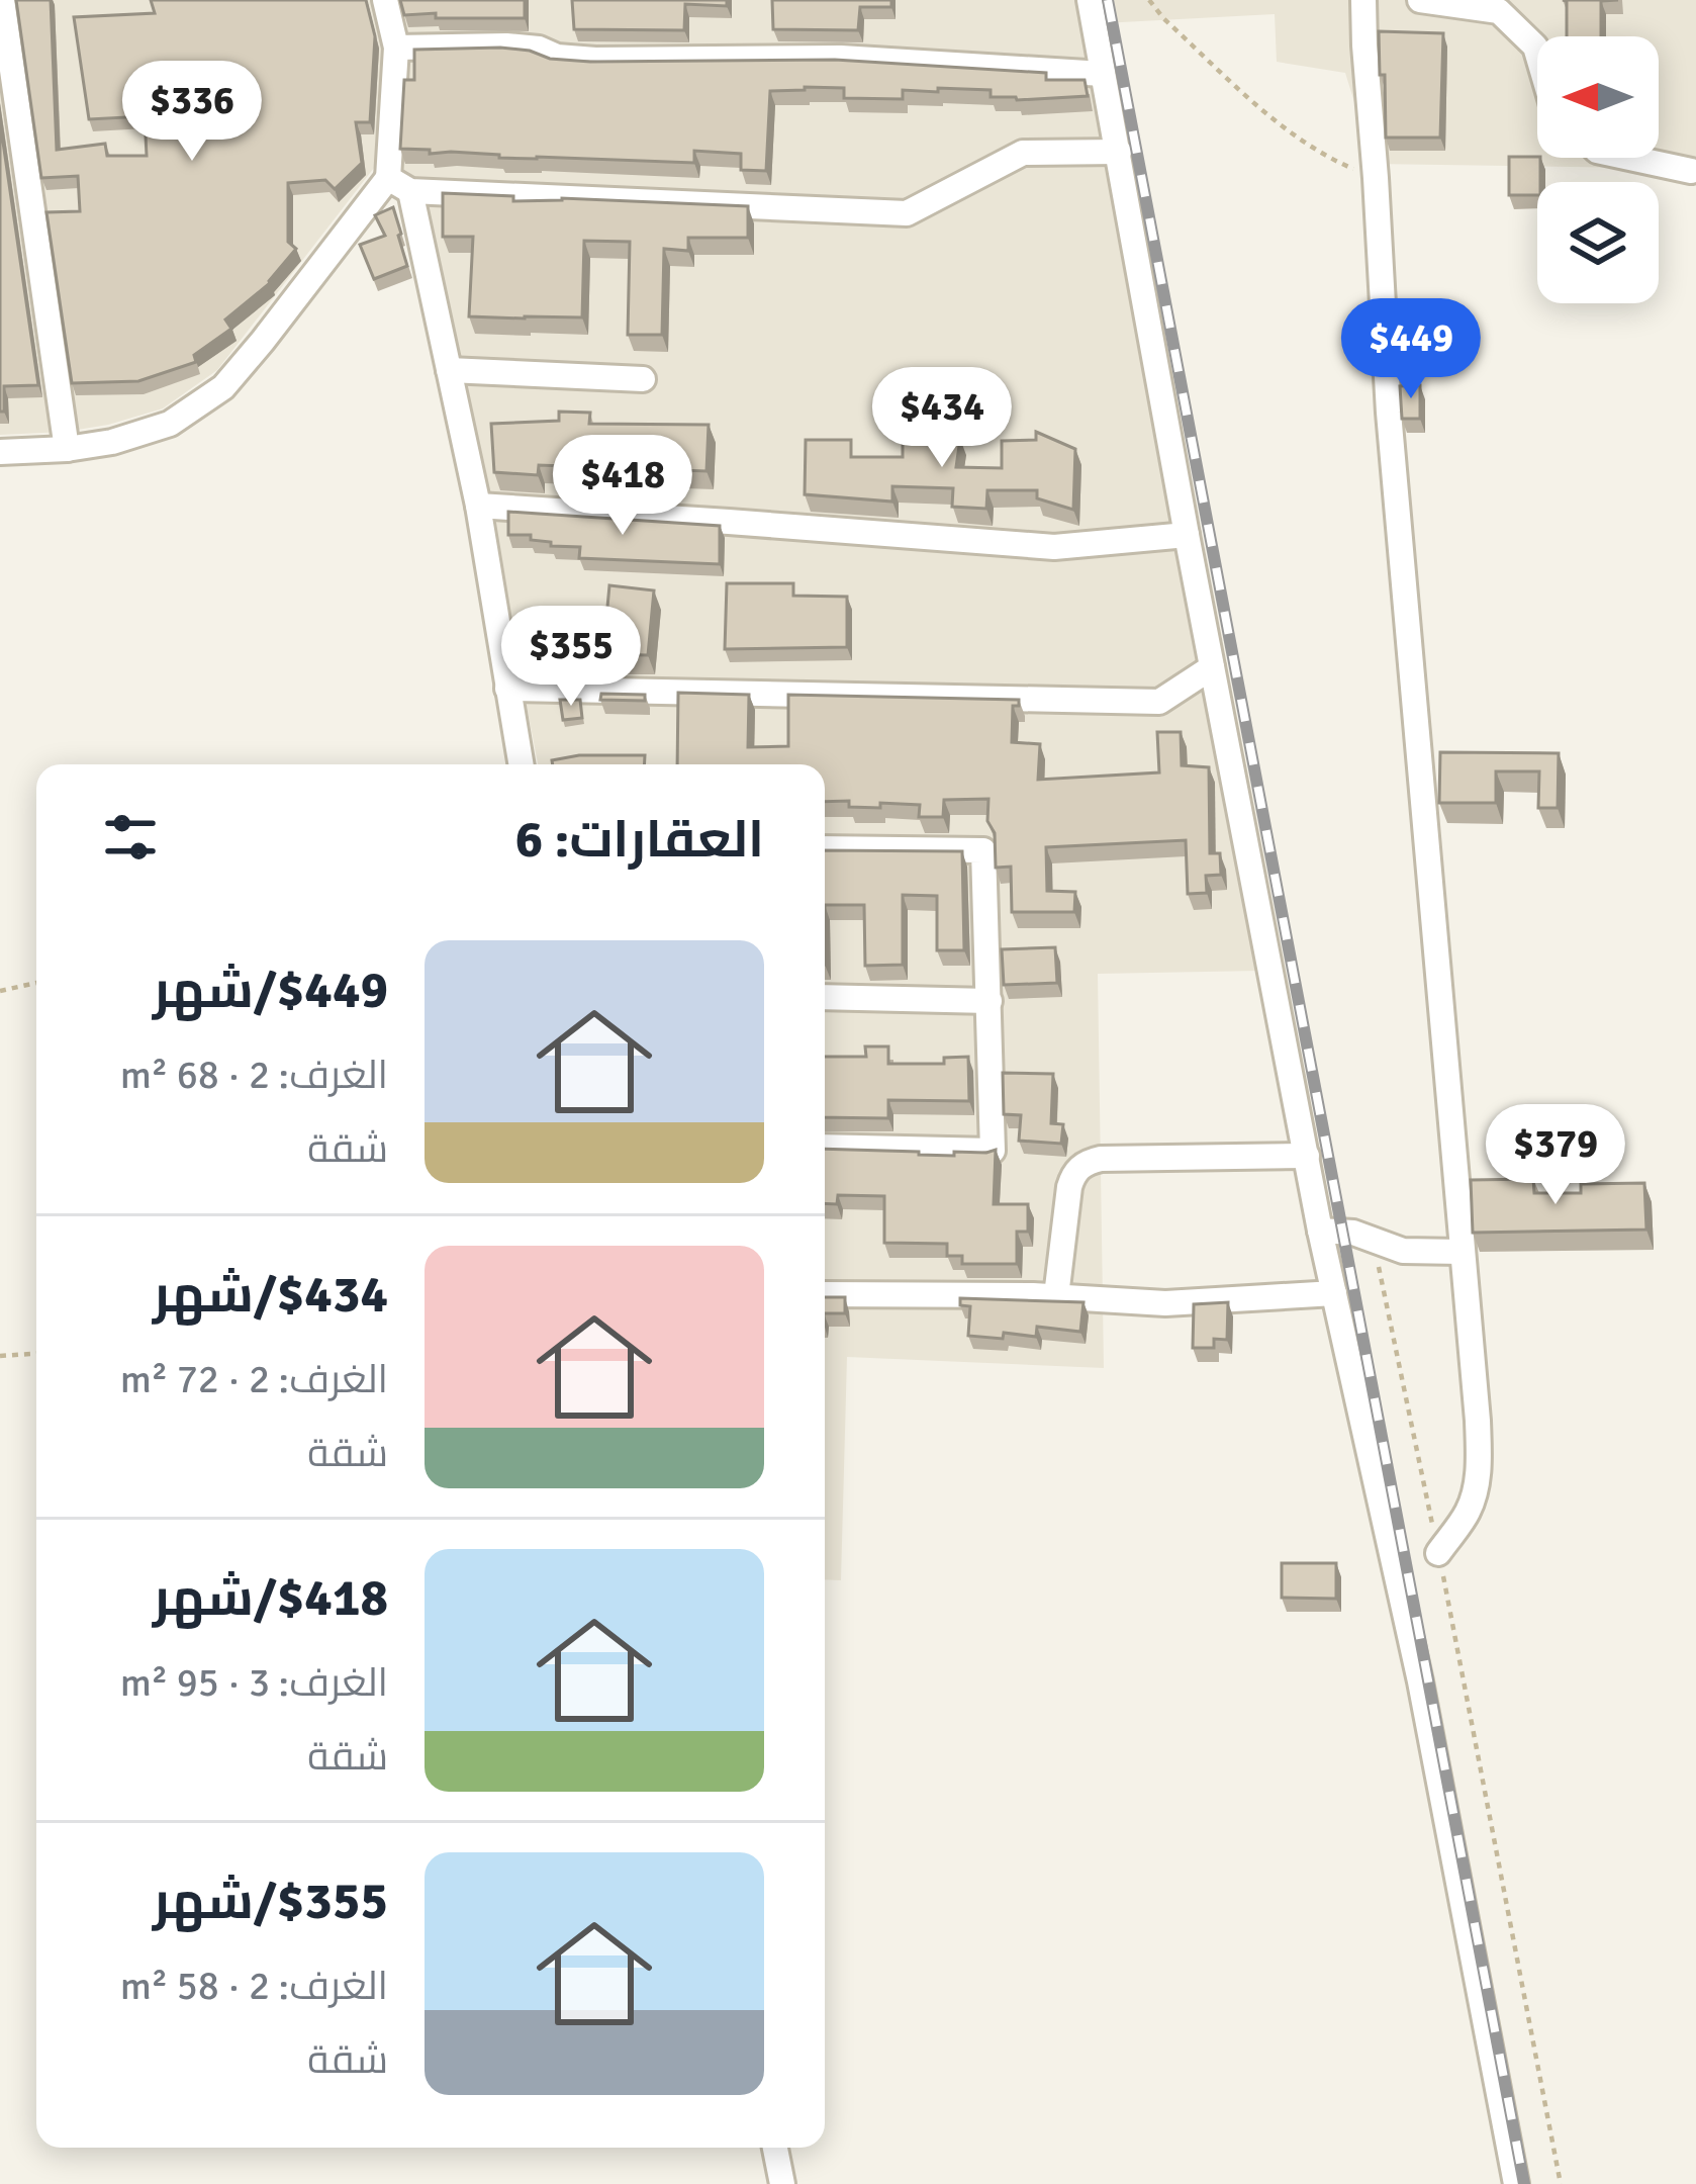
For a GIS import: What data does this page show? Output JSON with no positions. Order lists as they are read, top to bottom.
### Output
{
  "north": "left",
  "page": {
    "price": [
      "$336",
      "$449",
      "$434",
      "$418",
      "$355",
      "$379"
    ],
    "heading": "العقارات: 6",
    "list": [
      {
        "name": "$449/شهر",
        "note": "الغرف: 2 · 68 m² · شقة"
      },
      {
        "name": "$434/شهر",
        "note": "الغرف: 2 · 72 m² · شقة"
      },
      {
        "name": "$418/شهر",
        "note": "الغرف: 3 · 95 m² · شقة"
      },
      {
        "name": "$355/شهر",
        "note": "الغرف: 2 · 58 m² · شقة"
      }
    ]
  }
}
